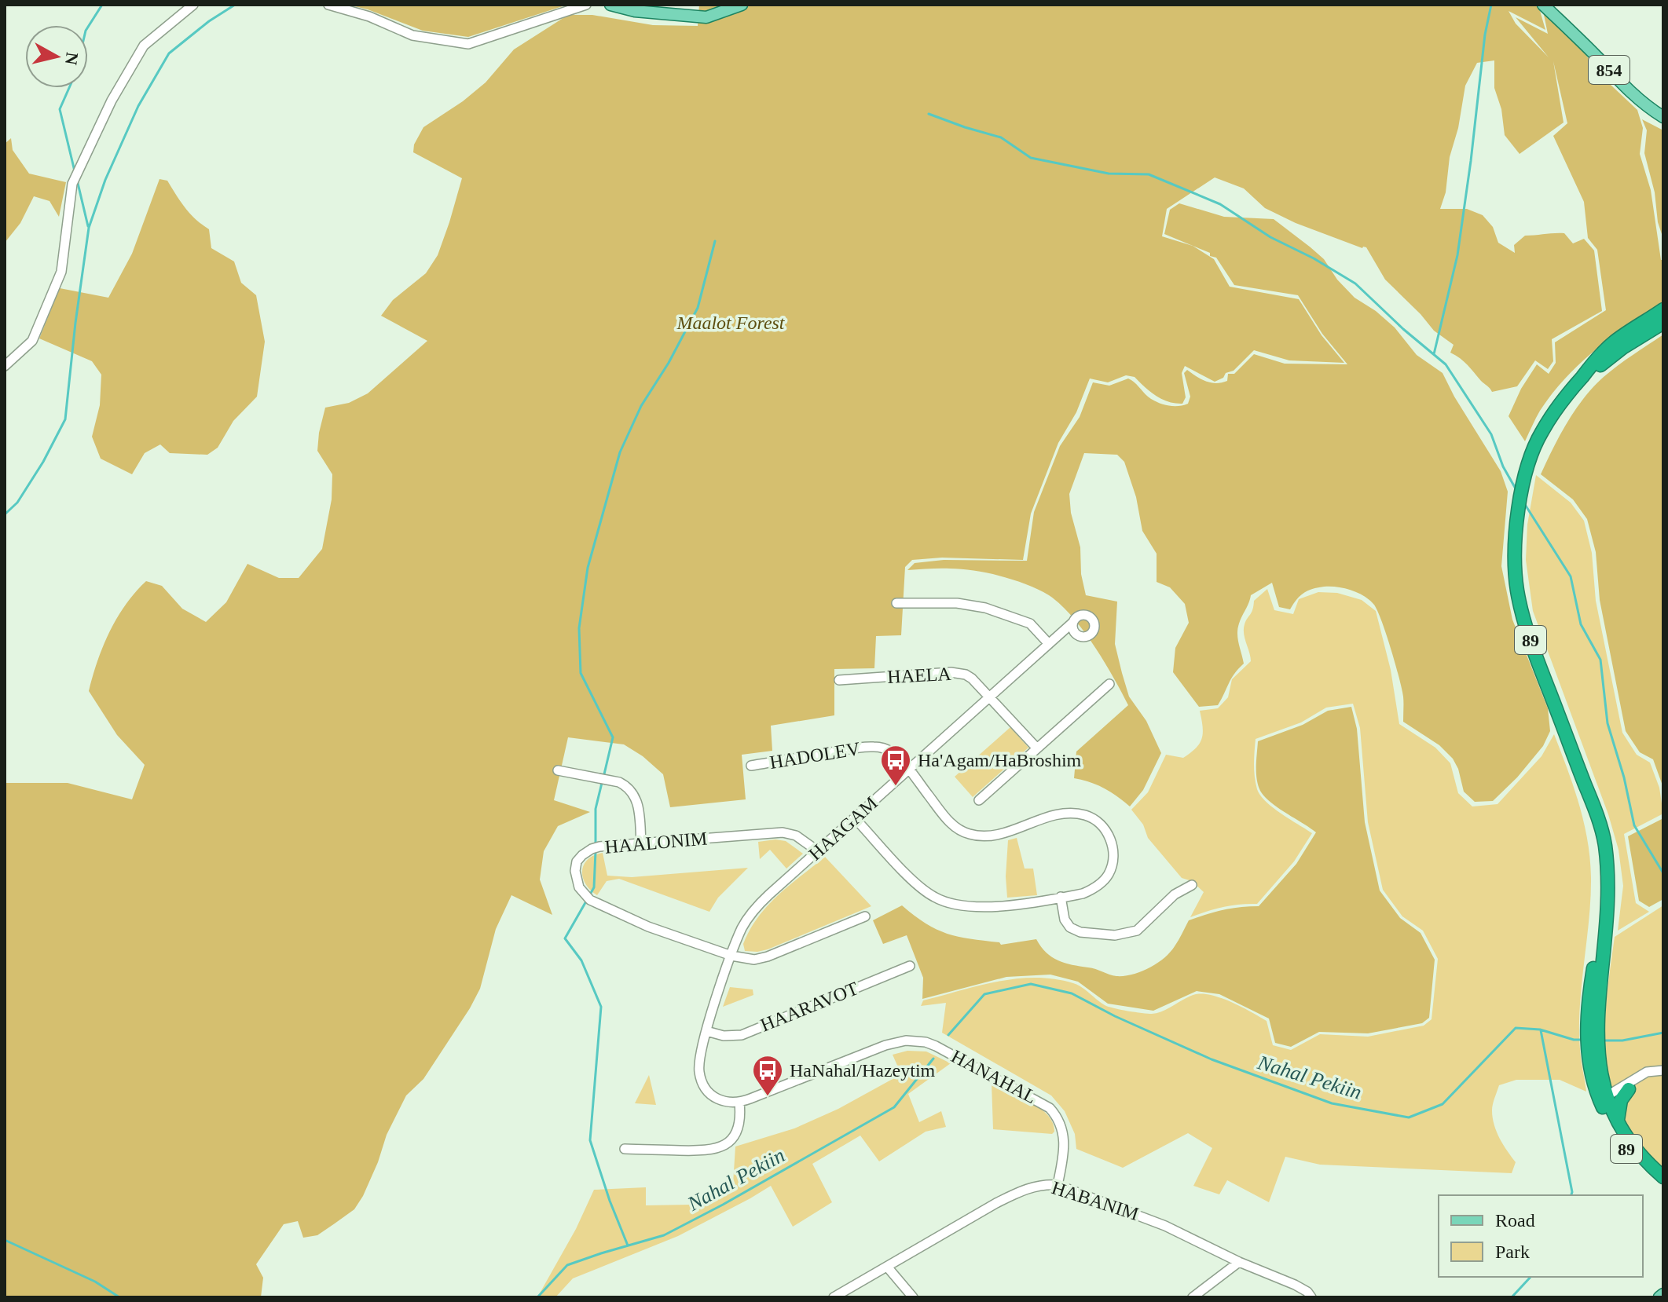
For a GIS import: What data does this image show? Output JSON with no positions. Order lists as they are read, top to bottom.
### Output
{
  "streets": {
    "highway": ["89"],
    "main road": ["854"],
    "street": [
      "HAELA",
      "HADOLEV",
      "HAAGAM",
      "HAALONIM",
      "HAARAVOT",
      "HANAHAL",
      "HABANIM"
    ]
  },
  "crossings": [
    ["HAELA", "HAAGAM"],
    ["HADOLEV", "HAAGAM"],
    ["HAAGAM", "HAALONIM"],
    ["HAAGAM", "HAARAVOT"],
    ["HANAHAL", "HABANIM"]
  ],
  "water": ["Nahal Pekiin"],
  "parks": ["Maalot Forest"],
  "places": {
    "bus stop": ["Ha'Agam/HaBroshim", "HaNahal/Hazeytim"]
  },
  "legend": ["Road", "Park"],
  "north": "right"
}
